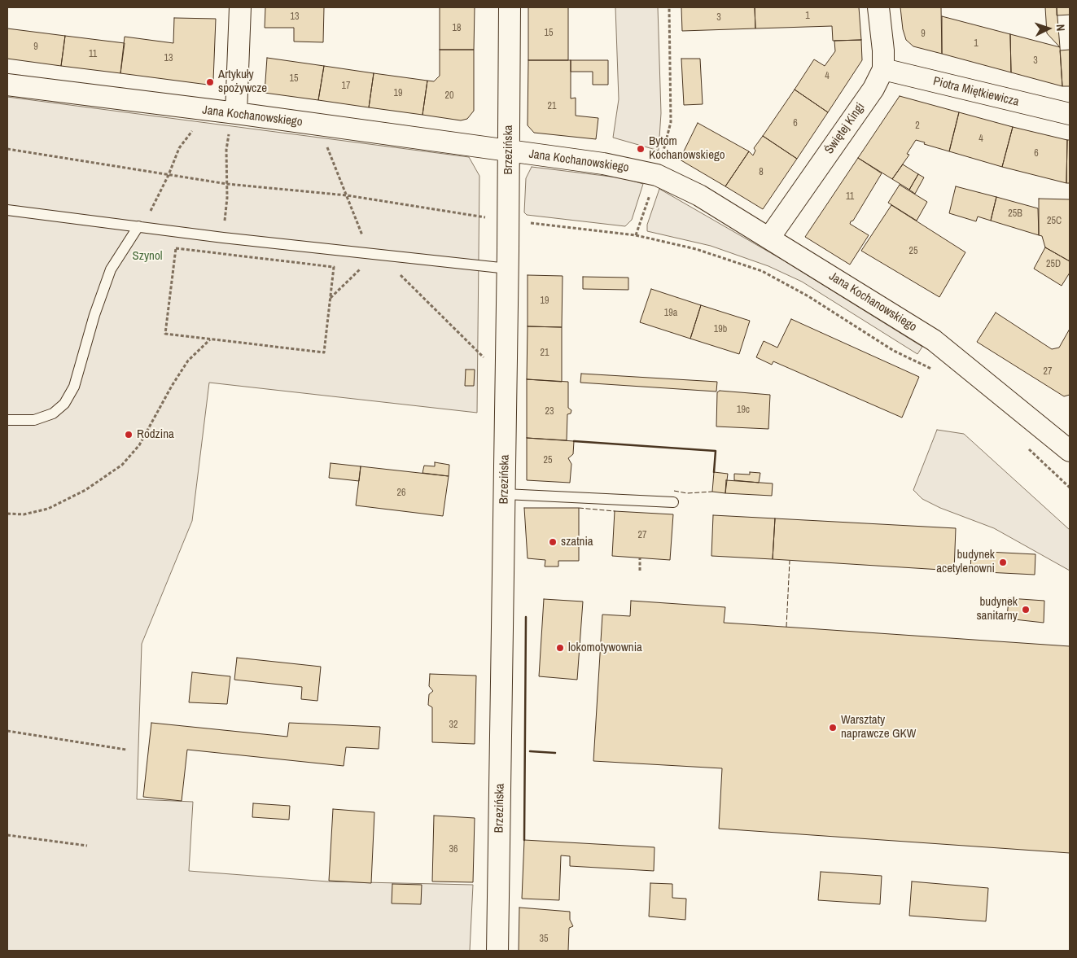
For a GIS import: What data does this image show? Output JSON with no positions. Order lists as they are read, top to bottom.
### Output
{
  "streets": {
    "street": [
      "Piotra Miętkiewicza",
      "Jana Kochanowskiego",
      "Świętej Kingi",
      "Brzezińska"
    ]
  },
  "crossings": [
    ["Piotra Miętkiewicza", "Świętej Kingi"],
    ["Jana Kochanowskiego", "Świętej Kingi"],
    ["Jana Kochanowskiego", "Brzezińska"]
  ],
  "parks": ["Szynol"],
  "places": [
    "Artykuły spożywcze",
    "Bytom Kochanowskiego",
    "Rodzina",
    "szatnia",
    "budynek acetylenowni",
    "budynek sanitarny",
    "lokomotywownia",
    "Warsztaty naprawcze GKW"
  ],
  "house_numbers": [
    "1",
    "13",
    "3",
    "18",
    "15",
    "9",
    "1",
    "9",
    "11",
    "13",
    "3",
    "4",
    "15",
    "17",
    "19",
    "20",
    "21",
    "6",
    "2",
    "4",
    "6",
    "8",
    "11",
    "25B",
    "25C",
    "25",
    "25D",
    "19",
    "19a",
    "19b",
    "21",
    "27",
    "19c",
    "23",
    "25",
    "26",
    "27",
    "32",
    "36",
    "35"
  ],
  "north": "right"
}
